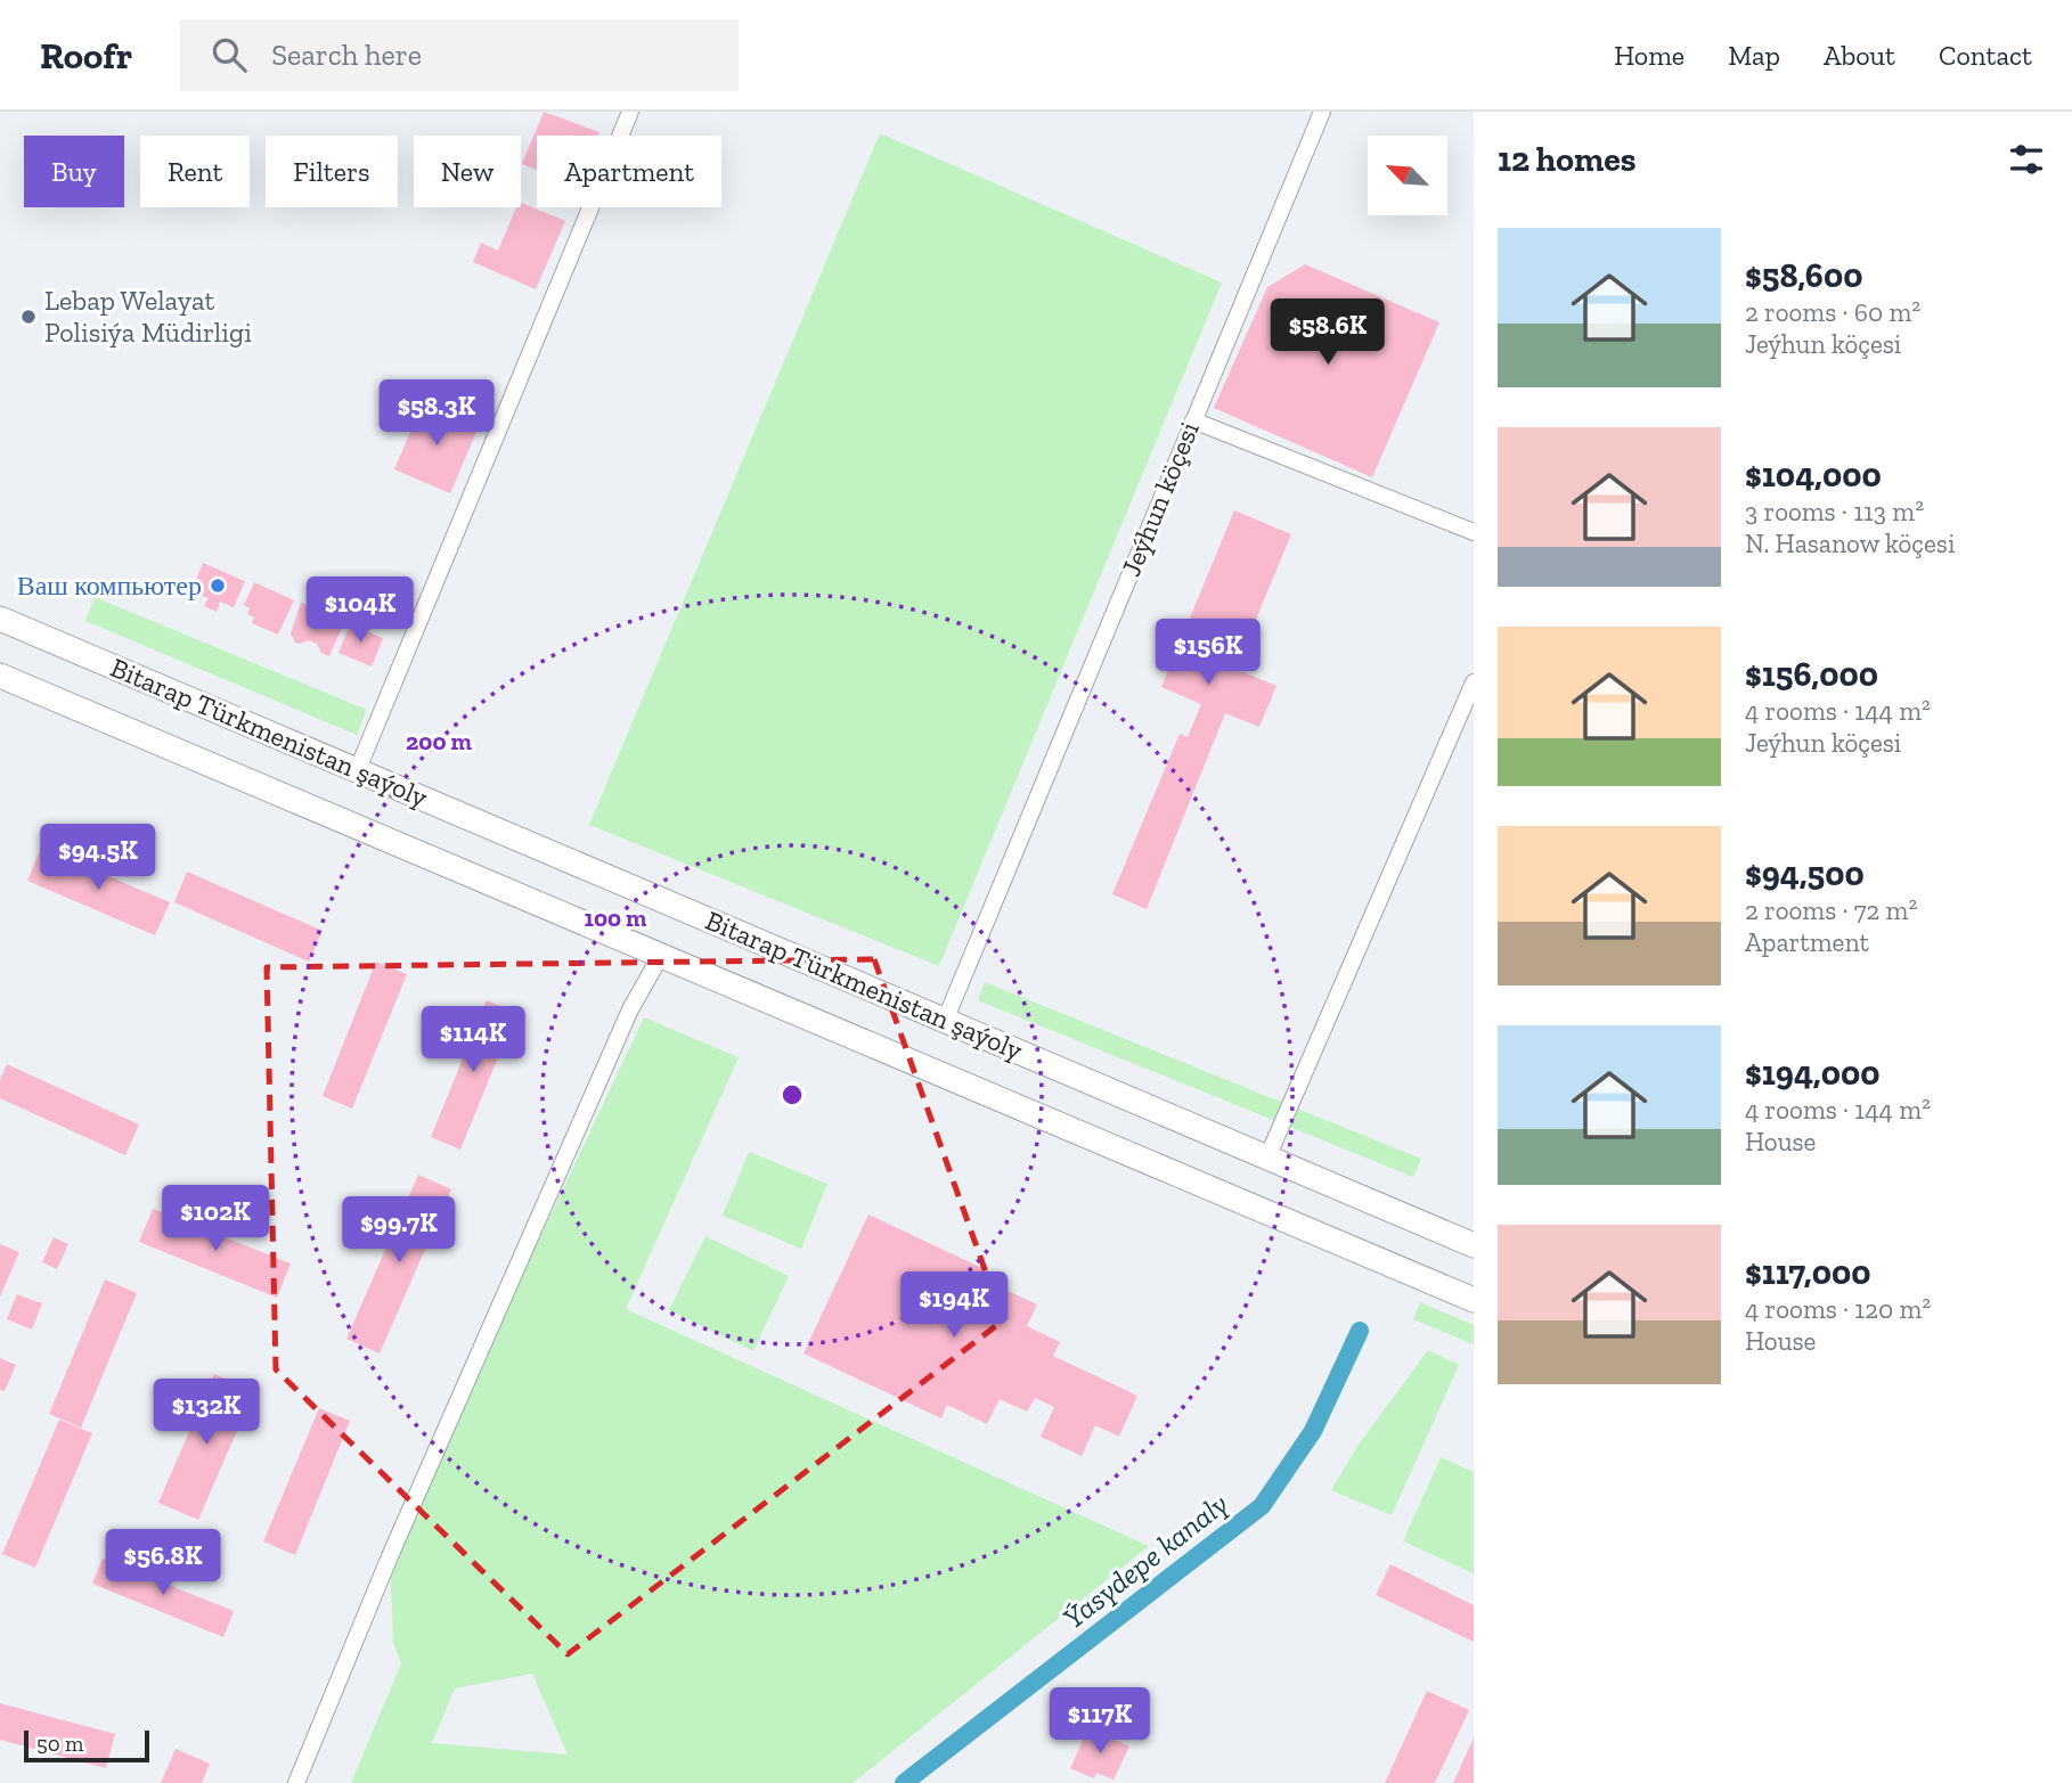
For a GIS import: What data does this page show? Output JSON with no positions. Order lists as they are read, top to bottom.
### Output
{
  "streets": {
    "main road": ["Bitarap Türkmenistan şaýoly"],
    "street": ["Jeýhun köçesi"]
  },
  "crossings": [
    ["Jeýhun köçesi", "Bitarap Türkmenistan şaýoly"]
  ],
  "water": ["Ýasydepe kanaly"],
  "places": ["Lebap Welayat Polisiýa Müdirligi", "Ваш компьютер"],
  "scale_bar": "50 m",
  "north": "top left",
  "page": {
    "header": "Roofr",
    "search": "Search here",
    "nav": [
      "Home",
      "Map",
      "About",
      "Contact"
    ],
    "heading": "12 homes",
    "chip": [
      "Buy",
      "Rent",
      "Filters",
      "New",
      "Apartment"
    ],
    "list": [
      {
        "name": "$58,600",
        "note": "2 rooms · 60 m² · Jeýhun köçesi"
      },
      {
        "name": "$104,000",
        "note": "3 rooms · 113 m² · N. Hasanow köçesi"
      },
      {
        "name": "$156,000",
        "note": "4 rooms · 144 m² · Jeýhun köçesi"
      },
      {
        "name": "$94,500",
        "note": "2 rooms · 72 m² · Apartment"
      },
      {
        "name": "$194,000",
        "note": "4 rooms · 144 m² · House"
      },
      {
        "name": "$117,000",
        "note": "4 rooms · 120 m² · House"
      }
    ],
    "price": [
      "$58.6K",
      "$58.3K",
      "$104K",
      "$156K",
      "$94.5K",
      "$114K",
      "$102K",
      "$99.7K",
      "$194K",
      "$132K",
      "$56.8K",
      "$117K"
    ],
    "scale": "50 m"
  },
  "rings": ["200 m", "100 m"]
}
